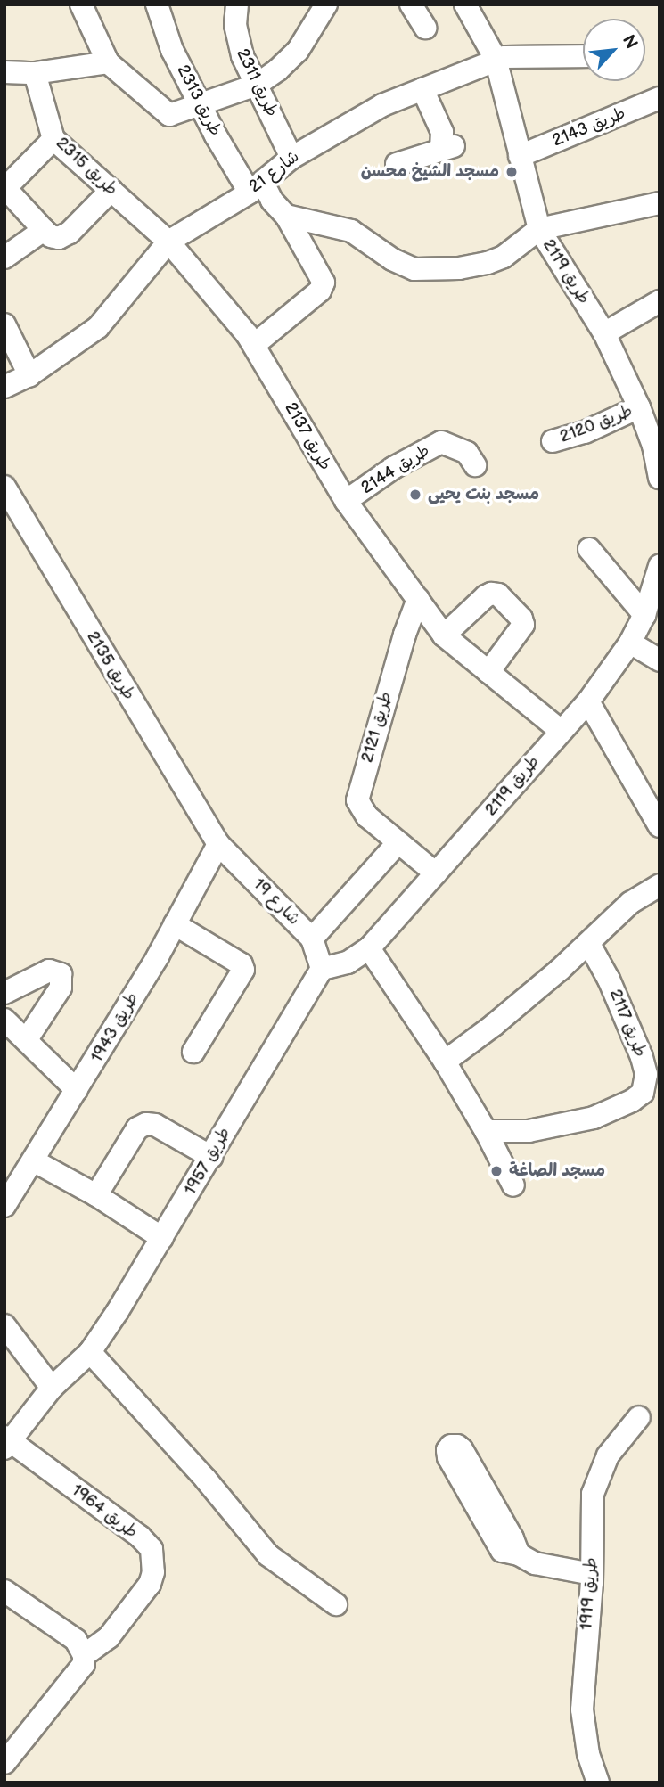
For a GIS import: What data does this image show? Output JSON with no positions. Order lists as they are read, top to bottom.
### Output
{
  "streets": {
    "street": [
      "طريق 2311",
      "طريق 2313",
      "طريق 2143",
      "طريق 2315",
      "شارع 21",
      "طريق 2119",
      "طريق 2120",
      "طريق 2137",
      "طريق 2144",
      "طريق 2135",
      "طريق 2121",
      "شارع 19",
      "طريق 2117",
      "طريق 1943",
      "طريق 1957",
      "طريق 1964",
      "طريق 1919"
    ]
  },
  "crossings": [
    ["طريق 2311", "شارع 21"],
    ["طريق 2313", "شارع 21"],
    ["طريق 2313", "طريق 2137"],
    ["طريق 2143", "طريق 2119"],
    ["طريق 2315", "شارع 21"],
    ["طريق 2315", "طريق 2137"],
    ["شارع 21", "طريق 2119"],
    ["شارع 21", "طريق 2137"],
    ["طريق 2119", "طريق 2120"],
    ["طريق 2119", "طريق 2137"],
    ["طريق 2119", "طريق 2121"],
    ["طريق 2119", "شارع 19"],
    ["طريق 2119", "طريق 1957"],
    ["طريق 2137", "طريق 2144"],
    ["طريق 2137", "طريق 2121"],
    ["طريق 2135", "شارع 19"],
    ["طريق 2135", "طريق 1943"],
    ["شارع 19", "طريق 1943"],
    ["شارع 19", "طريق 1957"],
    ["طريق 1957", "طريق 1964"]
  ],
  "places": ["مسجد الشيخ محسن", "مسجد بنت يحيى", "مسجد الصاغة"],
  "north": "top right"
}
